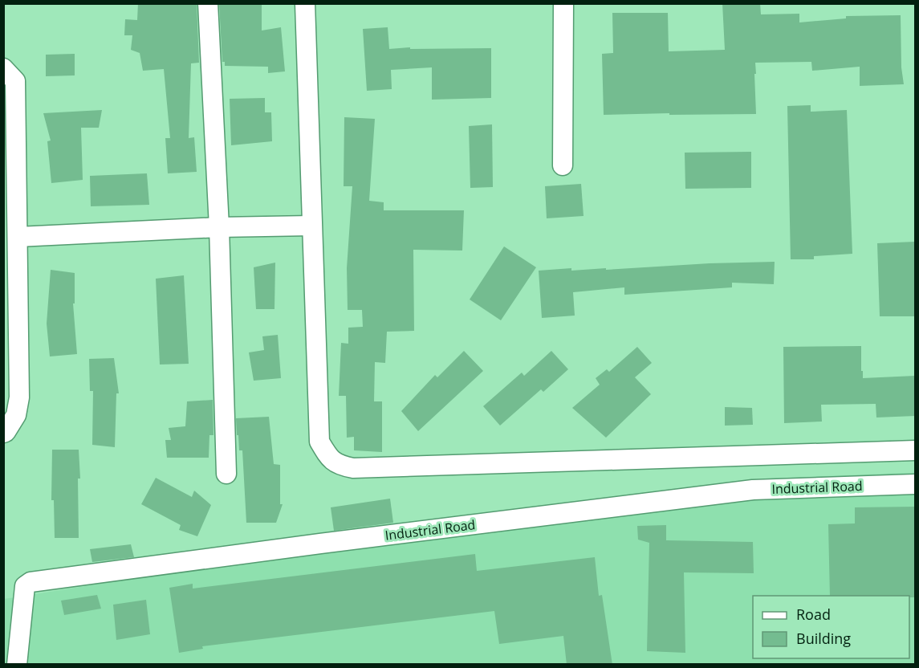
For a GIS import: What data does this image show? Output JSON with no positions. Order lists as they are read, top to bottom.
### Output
{
  "streets": {
    "street": ["Industrial Road"]
  },
  "legend": ["Road", "Building"]
}
